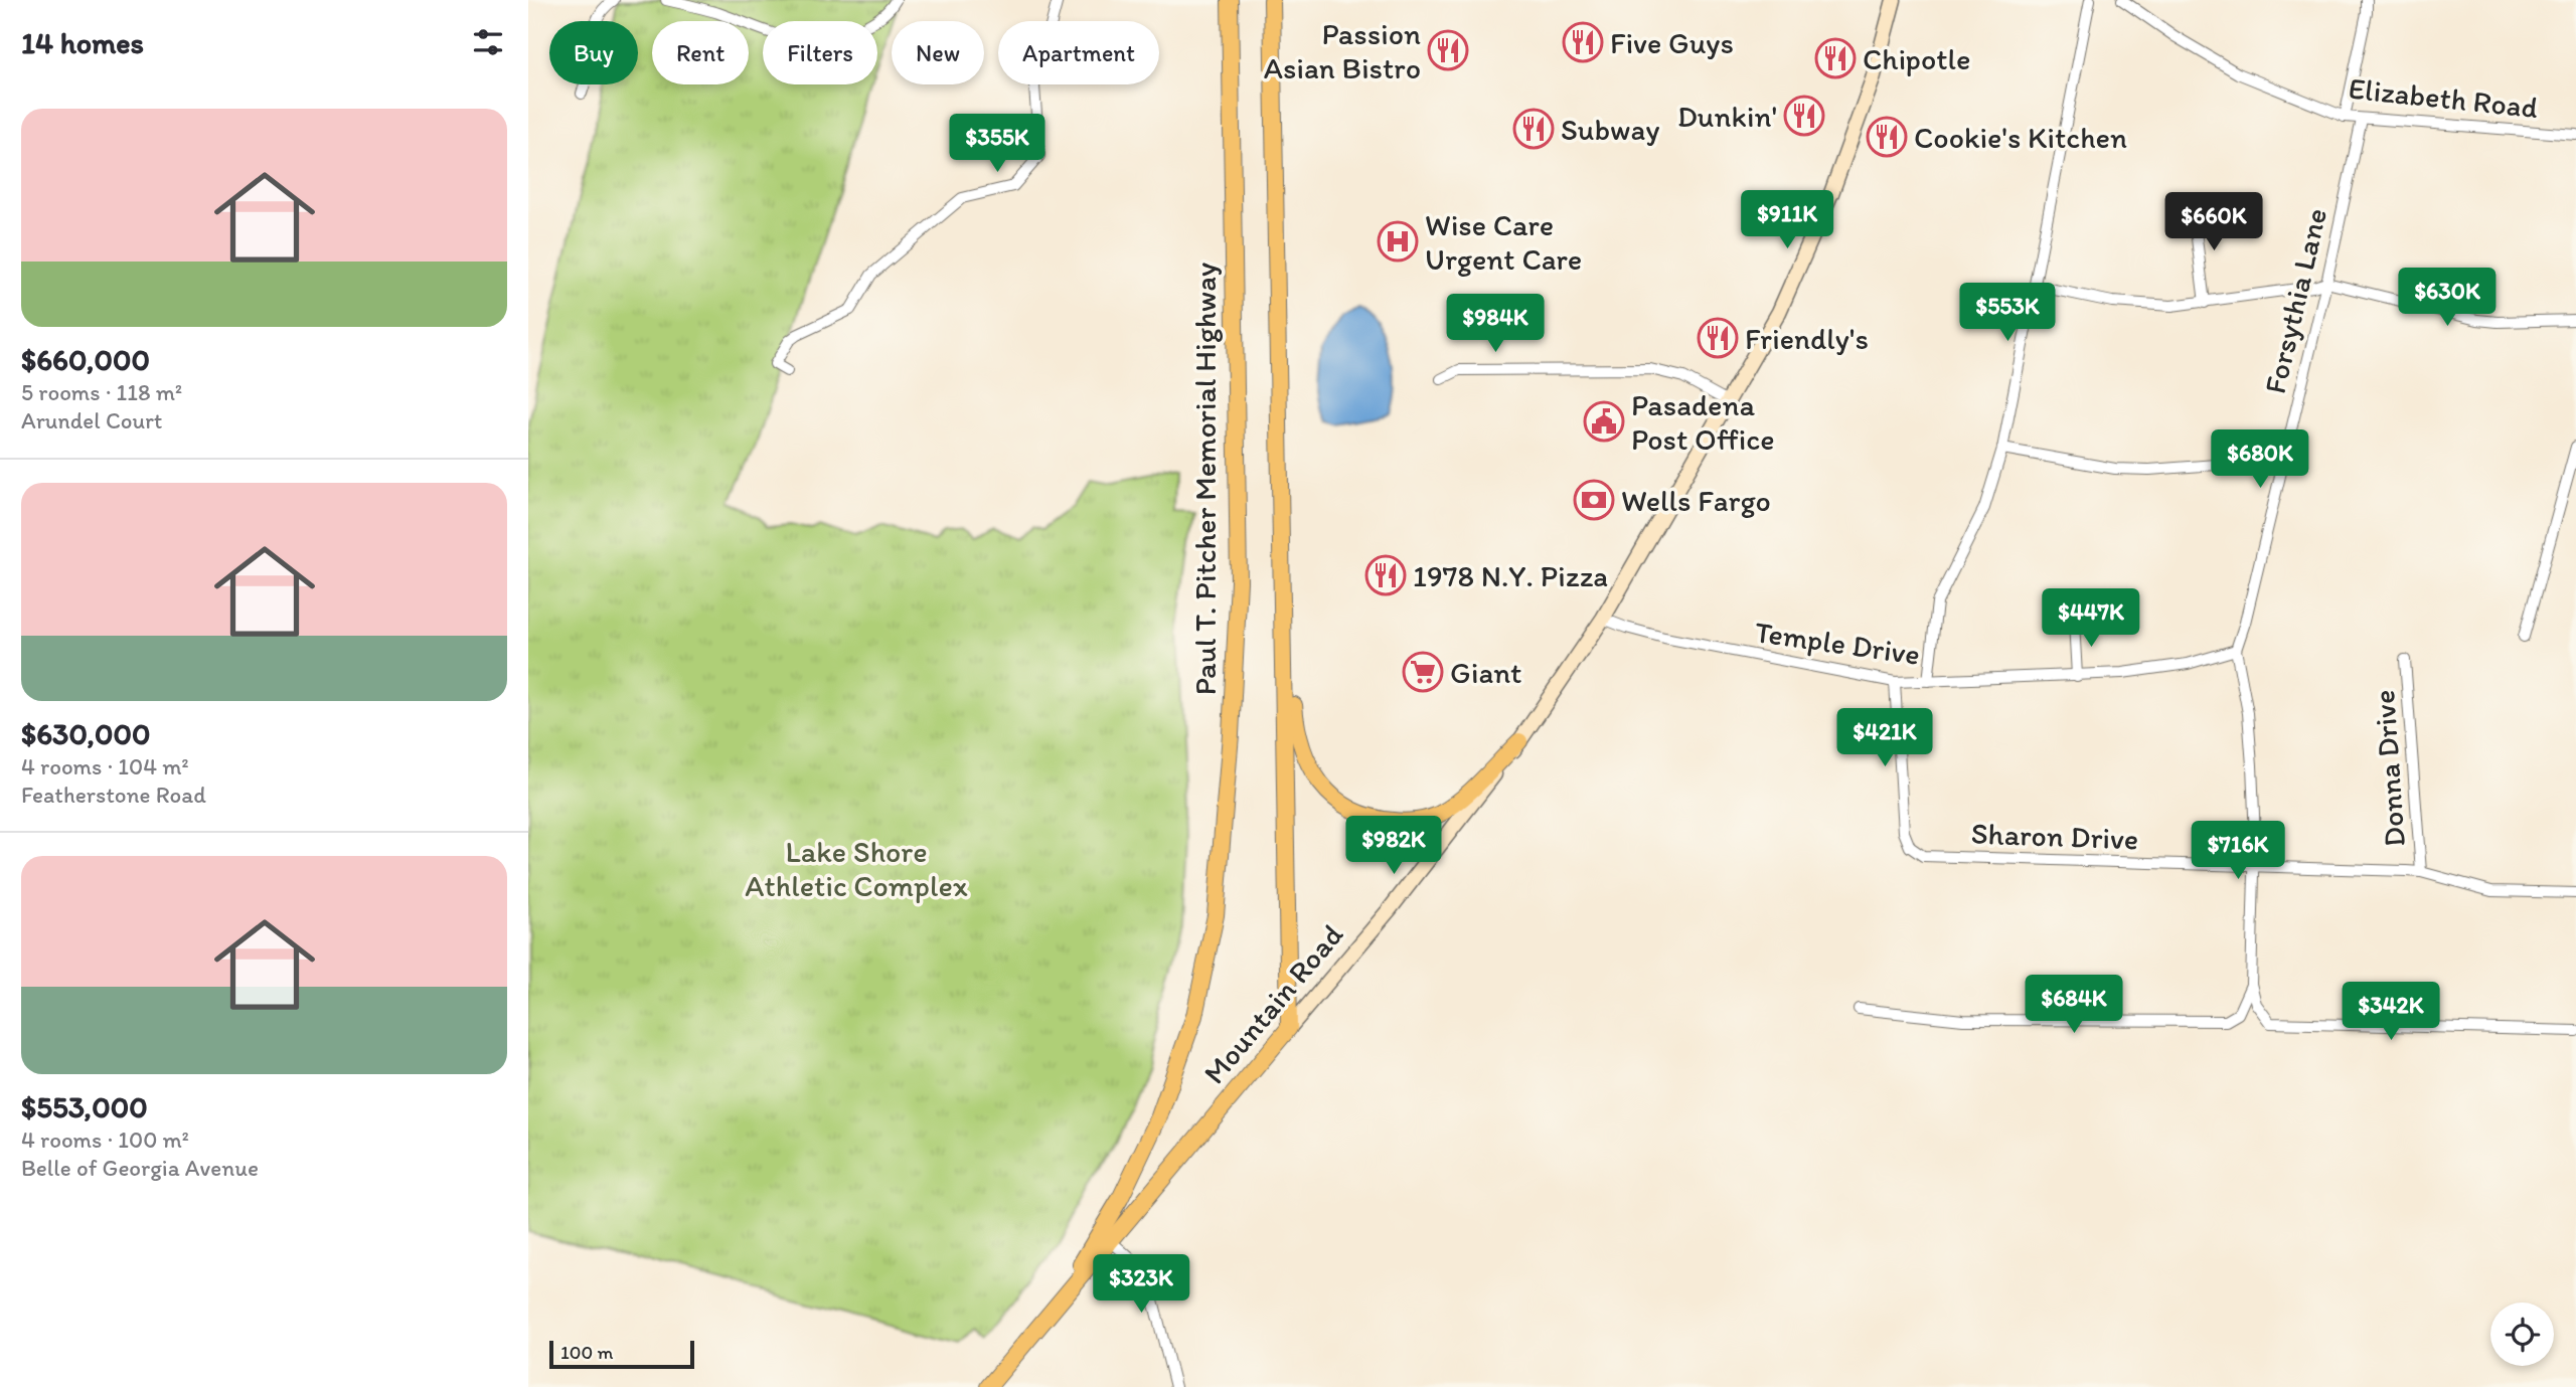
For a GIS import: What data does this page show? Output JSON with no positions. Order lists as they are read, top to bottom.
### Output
{
  "streets": {
    "main road": ["Paul T. Pitcher Memorial Highway", "Mountain Road"],
    "street": [
      "Elizabeth Road",
      "Forsythia Lane",
      "Temple Drive",
      "Donna Drive",
      "Sharon Drive"
    ]
  },
  "crossings": [
    ["Elizabeth Road", "Forsythia Lane"],
    ["Forsythia Lane", "Temple Drive"],
    ["Forsythia Lane", "Sharon Drive"],
    ["Paul T. Pitcher Memorial Highway", "Mountain Road"],
    ["Temple Drive", "Sharon Drive"],
    ["Temple Drive", "Mountain Road"],
    ["Donna Drive", "Sharon Drive"]
  ],
  "parks": ["Lake Shore Athletic Complex"],
  "places": {
    "restaurant": [
      "Five Guys",
      "Passion Asian Bistro",
      "Chipotle",
      "Dunkin'",
      "Subway",
      "Cookie's Kitchen",
      "Friendly's",
      "1978 N.Y. Pizza"
    ],
    "hospital": ["Wise Care Urgent Care"],
    "public building": ["Pasadena Post Office"],
    "bank": ["Wells Fargo"],
    "supermarket": ["Giant"]
  },
  "scale_bar": "100 m",
  "page": {
    "heading": "14 homes",
    "chip": [
      "Buy",
      "Rent",
      "Filters",
      "New",
      "Apartment"
    ],
    "list": [
      {
        "name": "$660,000",
        "note": "5 rooms · 118 m² · Arundel Court"
      },
      {
        "name": "$630,000",
        "note": "4 rooms · 104 m² · Featherstone Road"
      },
      {
        "name": "$553,000",
        "note": "4 rooms · 100 m² · Belle of Georgia Avenue"
      }
    ],
    "price": [
      "$355K",
      "$911K",
      "$660K",
      "$630K",
      "$553K",
      "$984K",
      "$680K",
      "$447K",
      "$421K",
      "$982K",
      "$716K",
      "$684K",
      "$342K",
      "$323K"
    ],
    "scale": "100 m"
  }
}
